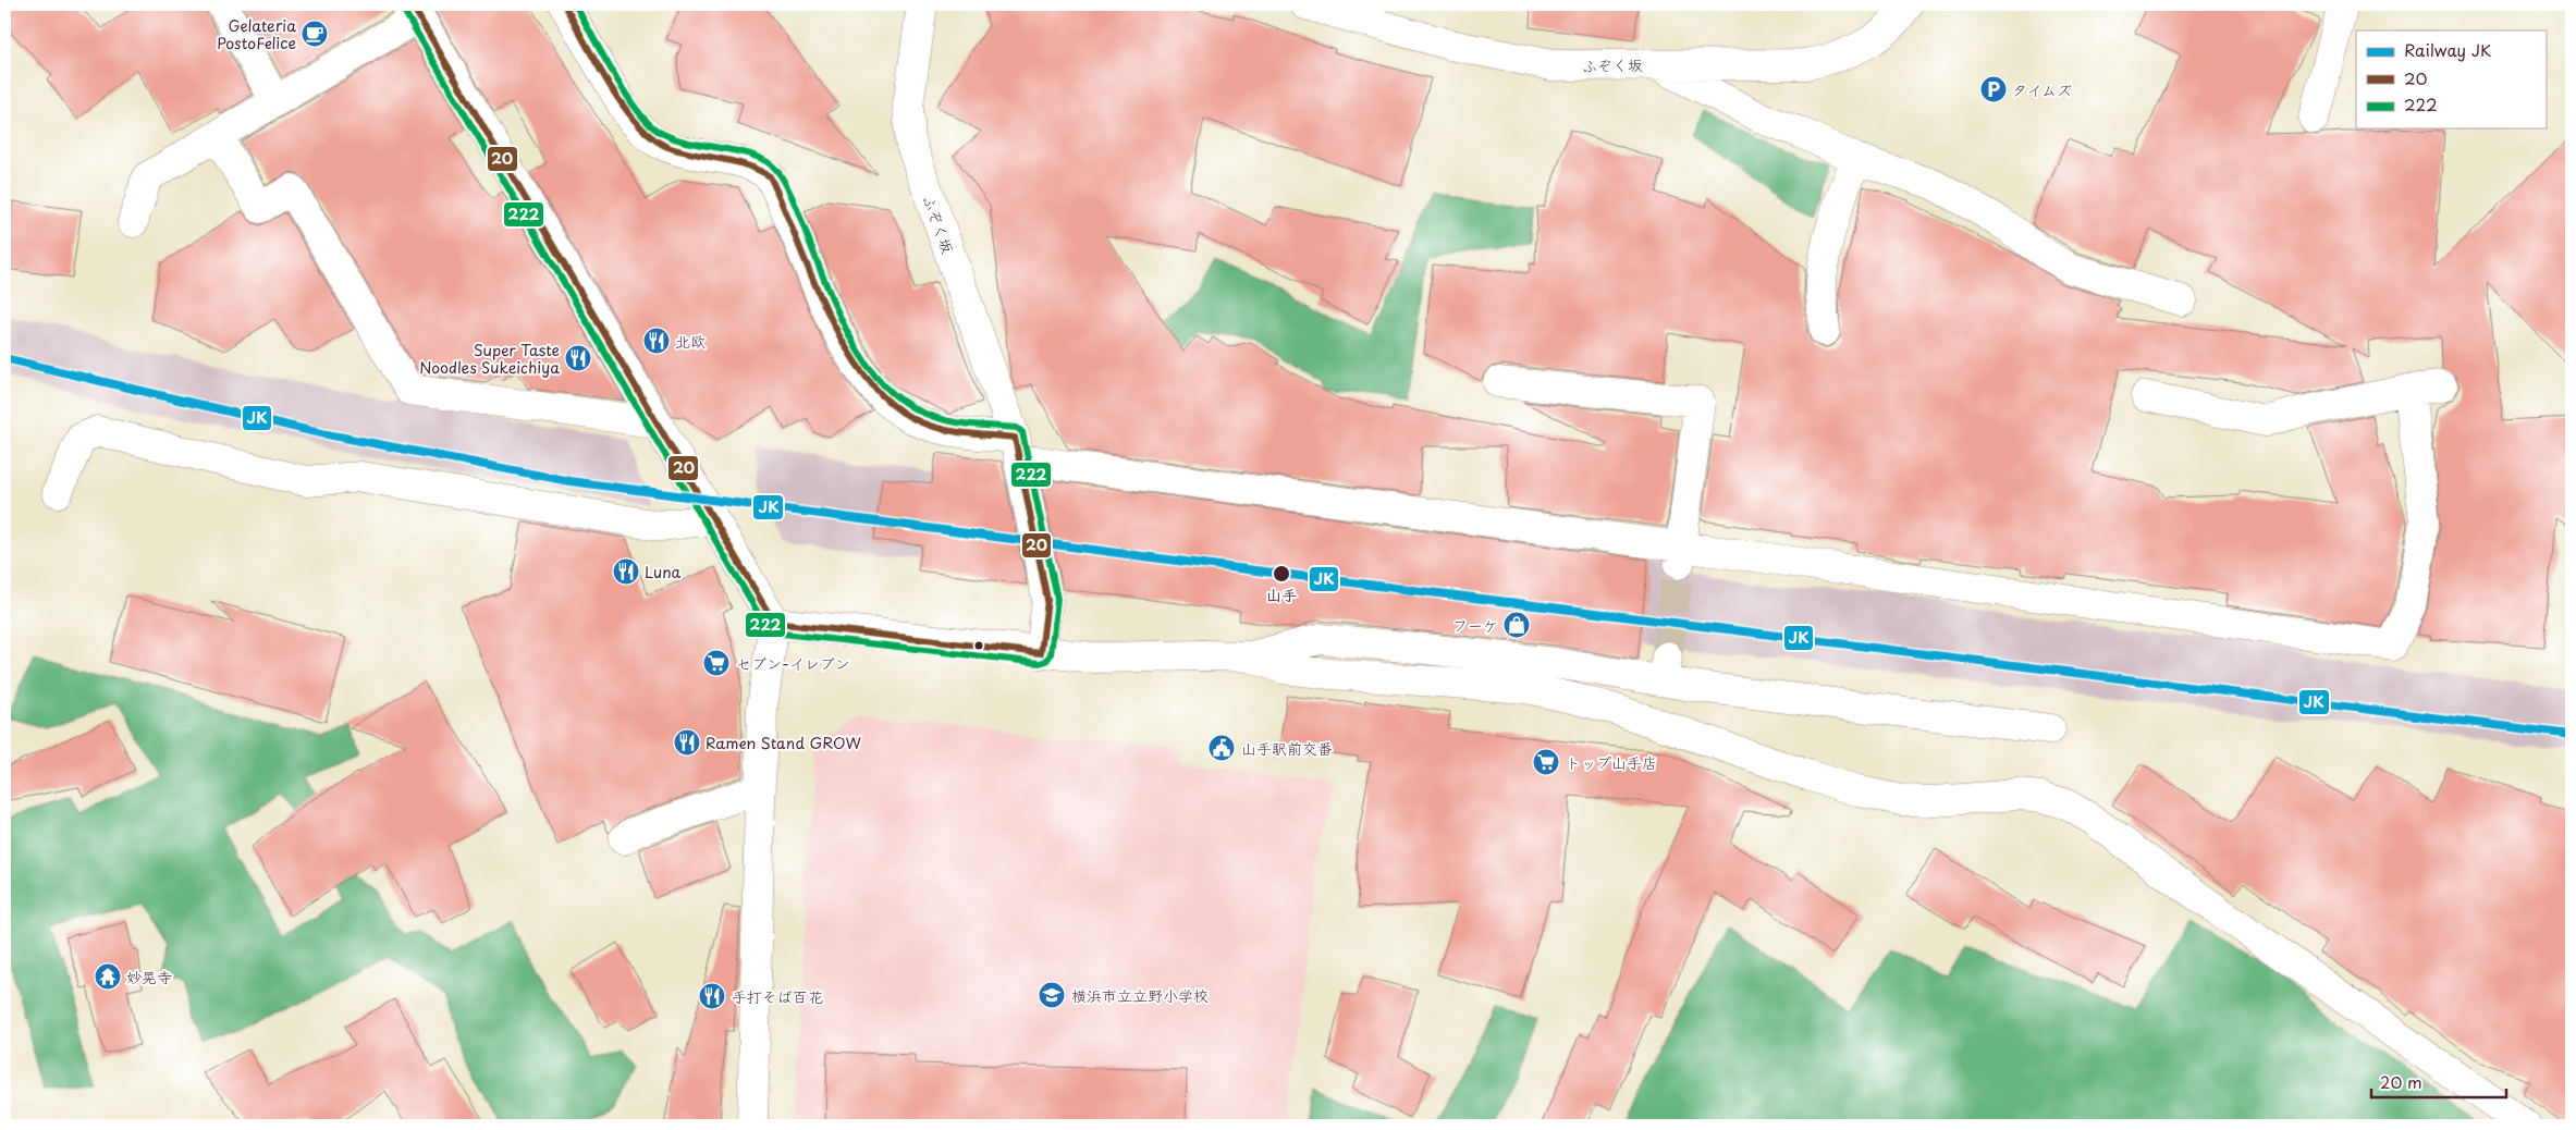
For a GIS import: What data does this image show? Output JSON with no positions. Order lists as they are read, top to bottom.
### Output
{
  "streets": {
    "street": ["ふぞく坂"]
  },
  "places": {
    "cafe": ["Gelateria PostoFelice"],
    "parking": ["タイムズ"],
    "restaurant": [
      "北欧",
      "Super Taste Noodles Sukeichiya",
      "Luna",
      "Ramen Stand GROW",
      "手打そば百花"
    ],
    "other": ["山手"],
    "shop": ["フーケ"],
    "supermarket": ["セブン-イレブン", "トップ山手店"],
    "public building": ["山手駅前交番"],
    "temple": ["妙晃寺"],
    "school or university": ["横浜市立立野小学校"]
  },
  "lines": ["transit line 20", "transit line 222", "rail line JK"],
  "legend": ["Railway JK", "20", "222"],
  "scale_bar": "20 m"
}
